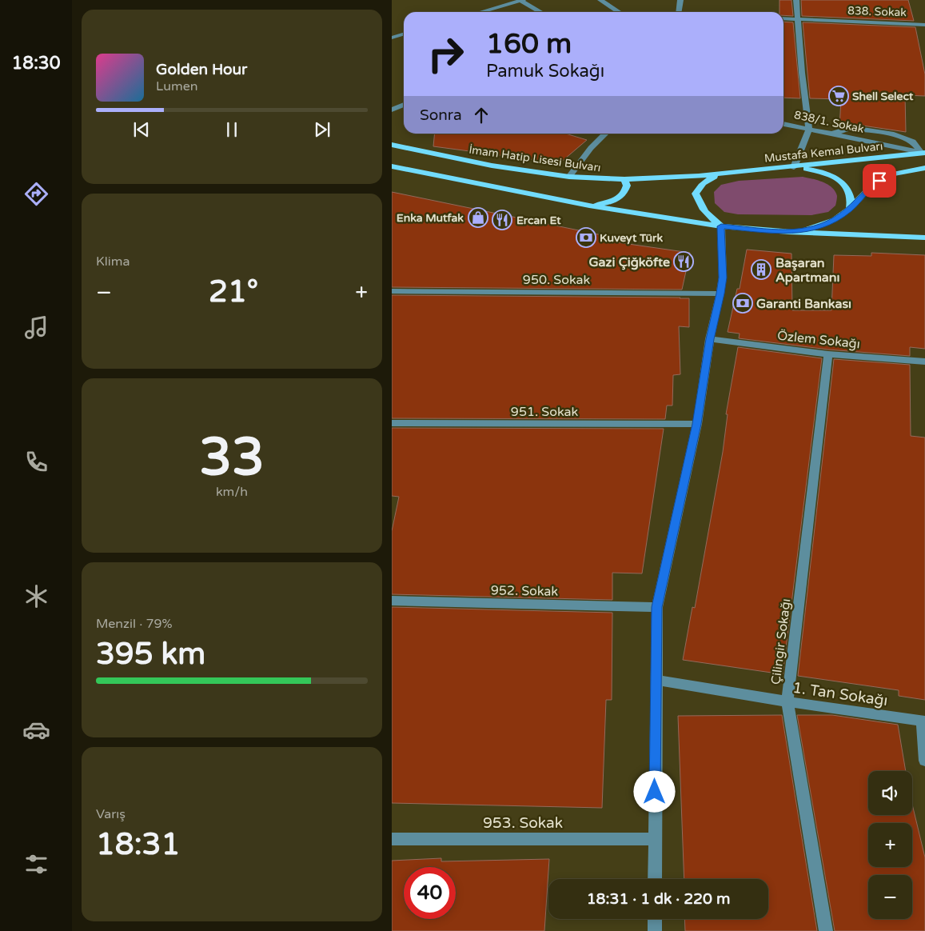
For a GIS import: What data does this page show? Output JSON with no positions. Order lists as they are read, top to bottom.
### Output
{
  "streets": {
    "main road": ["Mustafa Kemal Bulvarı", "İmam Hatip Lisesi Bulvarı"],
    "street": [
      "838. Sokak",
      "838/1. Sokak",
      "950. Sokak",
      "Özlem Sokağı",
      "951. Sokak",
      "952. Sokak",
      "Çilingir Sokağı",
      "1. Tan Sokağı",
      "953. Sokak"
    ]
  },
  "crossings": [
    ["838/1. Sokak", "Mustafa Kemal Bulvarı"],
    ["Mustafa Kemal Bulvarı", "İmam Hatip Lisesi Bulvarı"],
    ["Özlem Sokağı", "Çilingir Sokağı"],
    ["Çilingir Sokağı", "1. Tan Sokağı"]
  ],
  "places": {
    "supermarket": ["Shell Select"],
    "shop": ["Enka Mutfak"],
    "restaurant": ["Ercan Et", "Gazi Çiğköfte"],
    "bank": ["Kuveyt Türk", "Garanti Bankası"],
    "building": ["Başaran Apartmanı"]
  },
  "page": {
    "tabs": "18:30",
    "turn": ["160 m", "Pamuk Sokağı"],
    "song": ["Golden Hour", "Lumen"],
    "then": "Sonra",
    "tile": [
      "Klima",
      ["33", "km/h"],
      ["Menzil · 79%", "395 km"],
      ["Varış", "18:31"]
    ],
    "heat": ["−", "21°", "+"],
    "map_buttons": ["+", "−"],
    "limit": "40",
    "trip": "18:31 · 1 dk · 220 m"
  }
}
